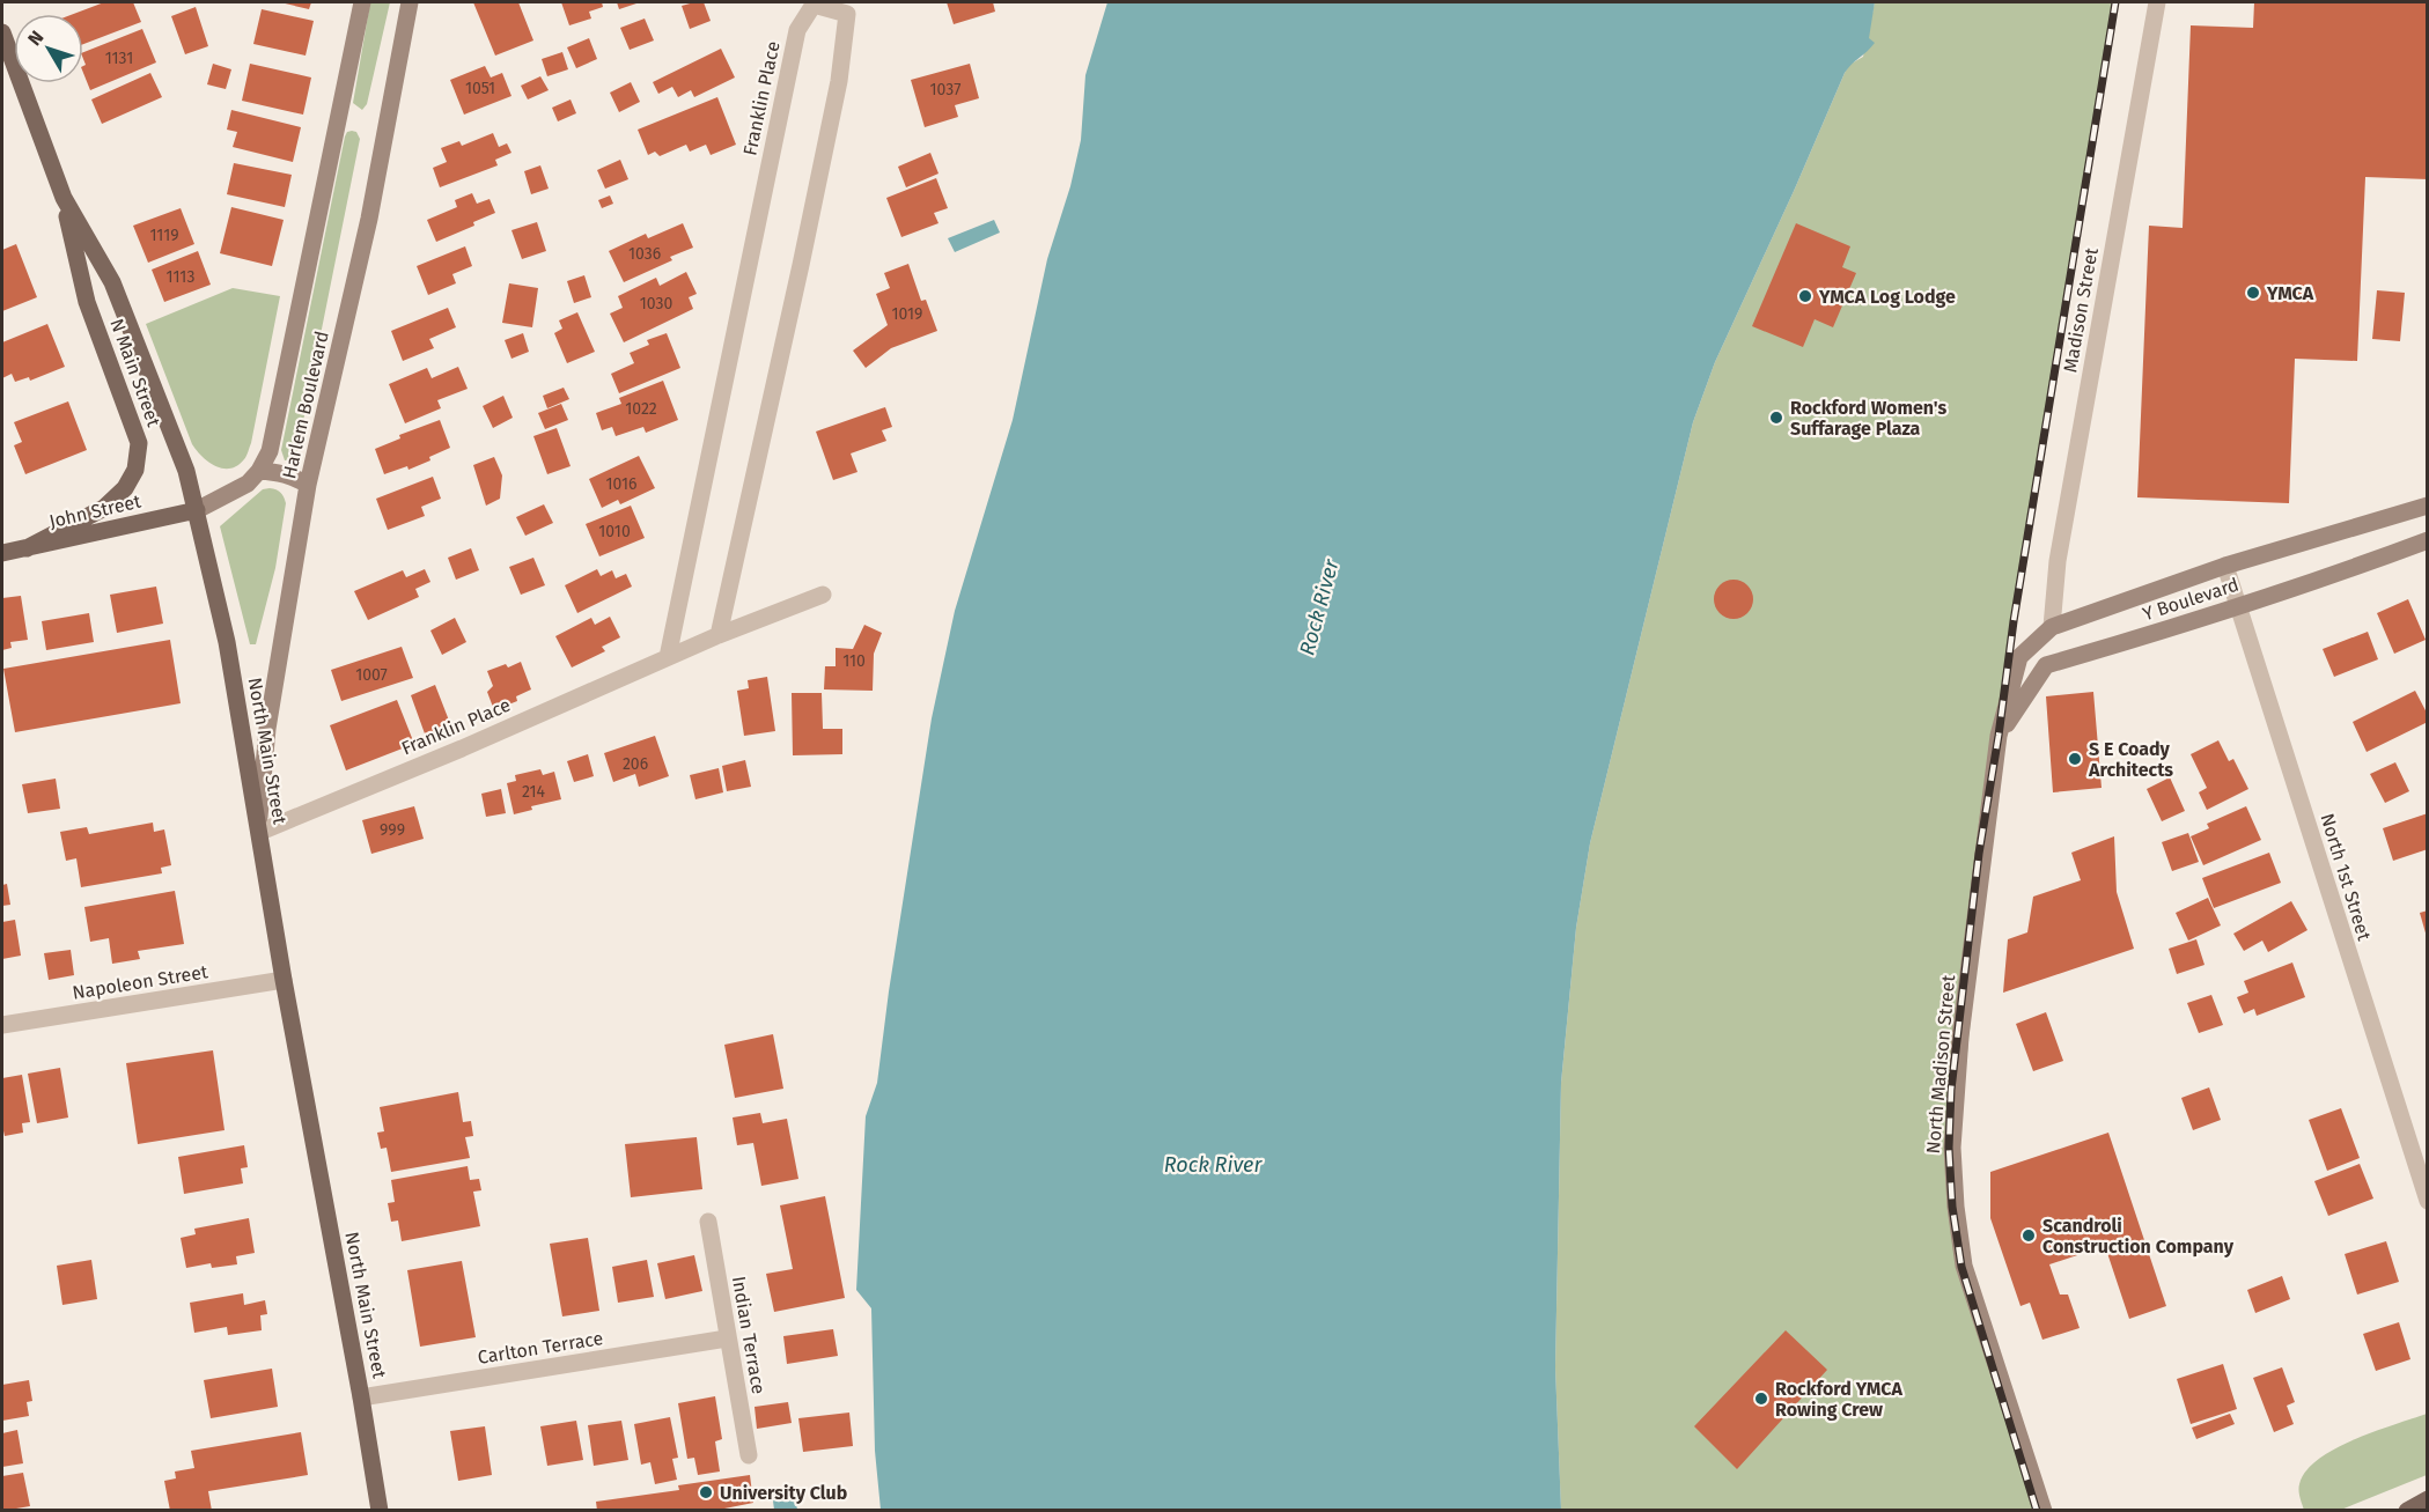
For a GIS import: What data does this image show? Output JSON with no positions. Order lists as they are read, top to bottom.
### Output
{
  "streets": {
    "main road": ["N Main Street", "John Street", "North Main Street"],
    "street": [
      "Franklin Place",
      "Madison Street",
      "Harlem Boulevard",
      "Y Boulevard",
      "North 1st Street",
      "Napoleon Street",
      "North Madison Street",
      "Indian Terrace",
      "Carlton Terrace"
    ]
  },
  "crossings": [
    ["Franklin Place", "Harlem Boulevard"],
    ["Franklin Place", "North Main Street"],
    ["Madison Street", "Y Boulevard"],
    ["Madison Street", "North Madison Street"],
    ["N Main Street", "John Street"],
    ["N Main Street", "North Main Street"],
    ["Harlem Boulevard", "John Street"],
    ["Harlem Boulevard", "North Main Street"],
    ["John Street", "North Main Street"],
    ["Y Boulevard", "North 1st Street"],
    ["Y Boulevard", "North Madison Street"],
    ["North Main Street", "Napoleon Street"],
    ["North Main Street", "Carlton Terrace"],
    ["Indian Terrace", "Carlton Terrace"]
  ],
  "water": ["Rock River"],
  "places": [
    "YMCA",
    "YMCA Log Lodge",
    "Rockford Women's Suffarage Plaza",
    "S E Coady Architects",
    "Scandroli Construction Company",
    "Rockford YMCA Rowing Crew",
    "University Club"
  ],
  "house_numbers": [
    "1131",
    "1051",
    "1037",
    "1119",
    "1036",
    "1113",
    "1030",
    "1019",
    "1022",
    "1016",
    "1010",
    "110",
    "1007",
    "206",
    "214",
    "999"
  ],
  "north": "top left"
}
